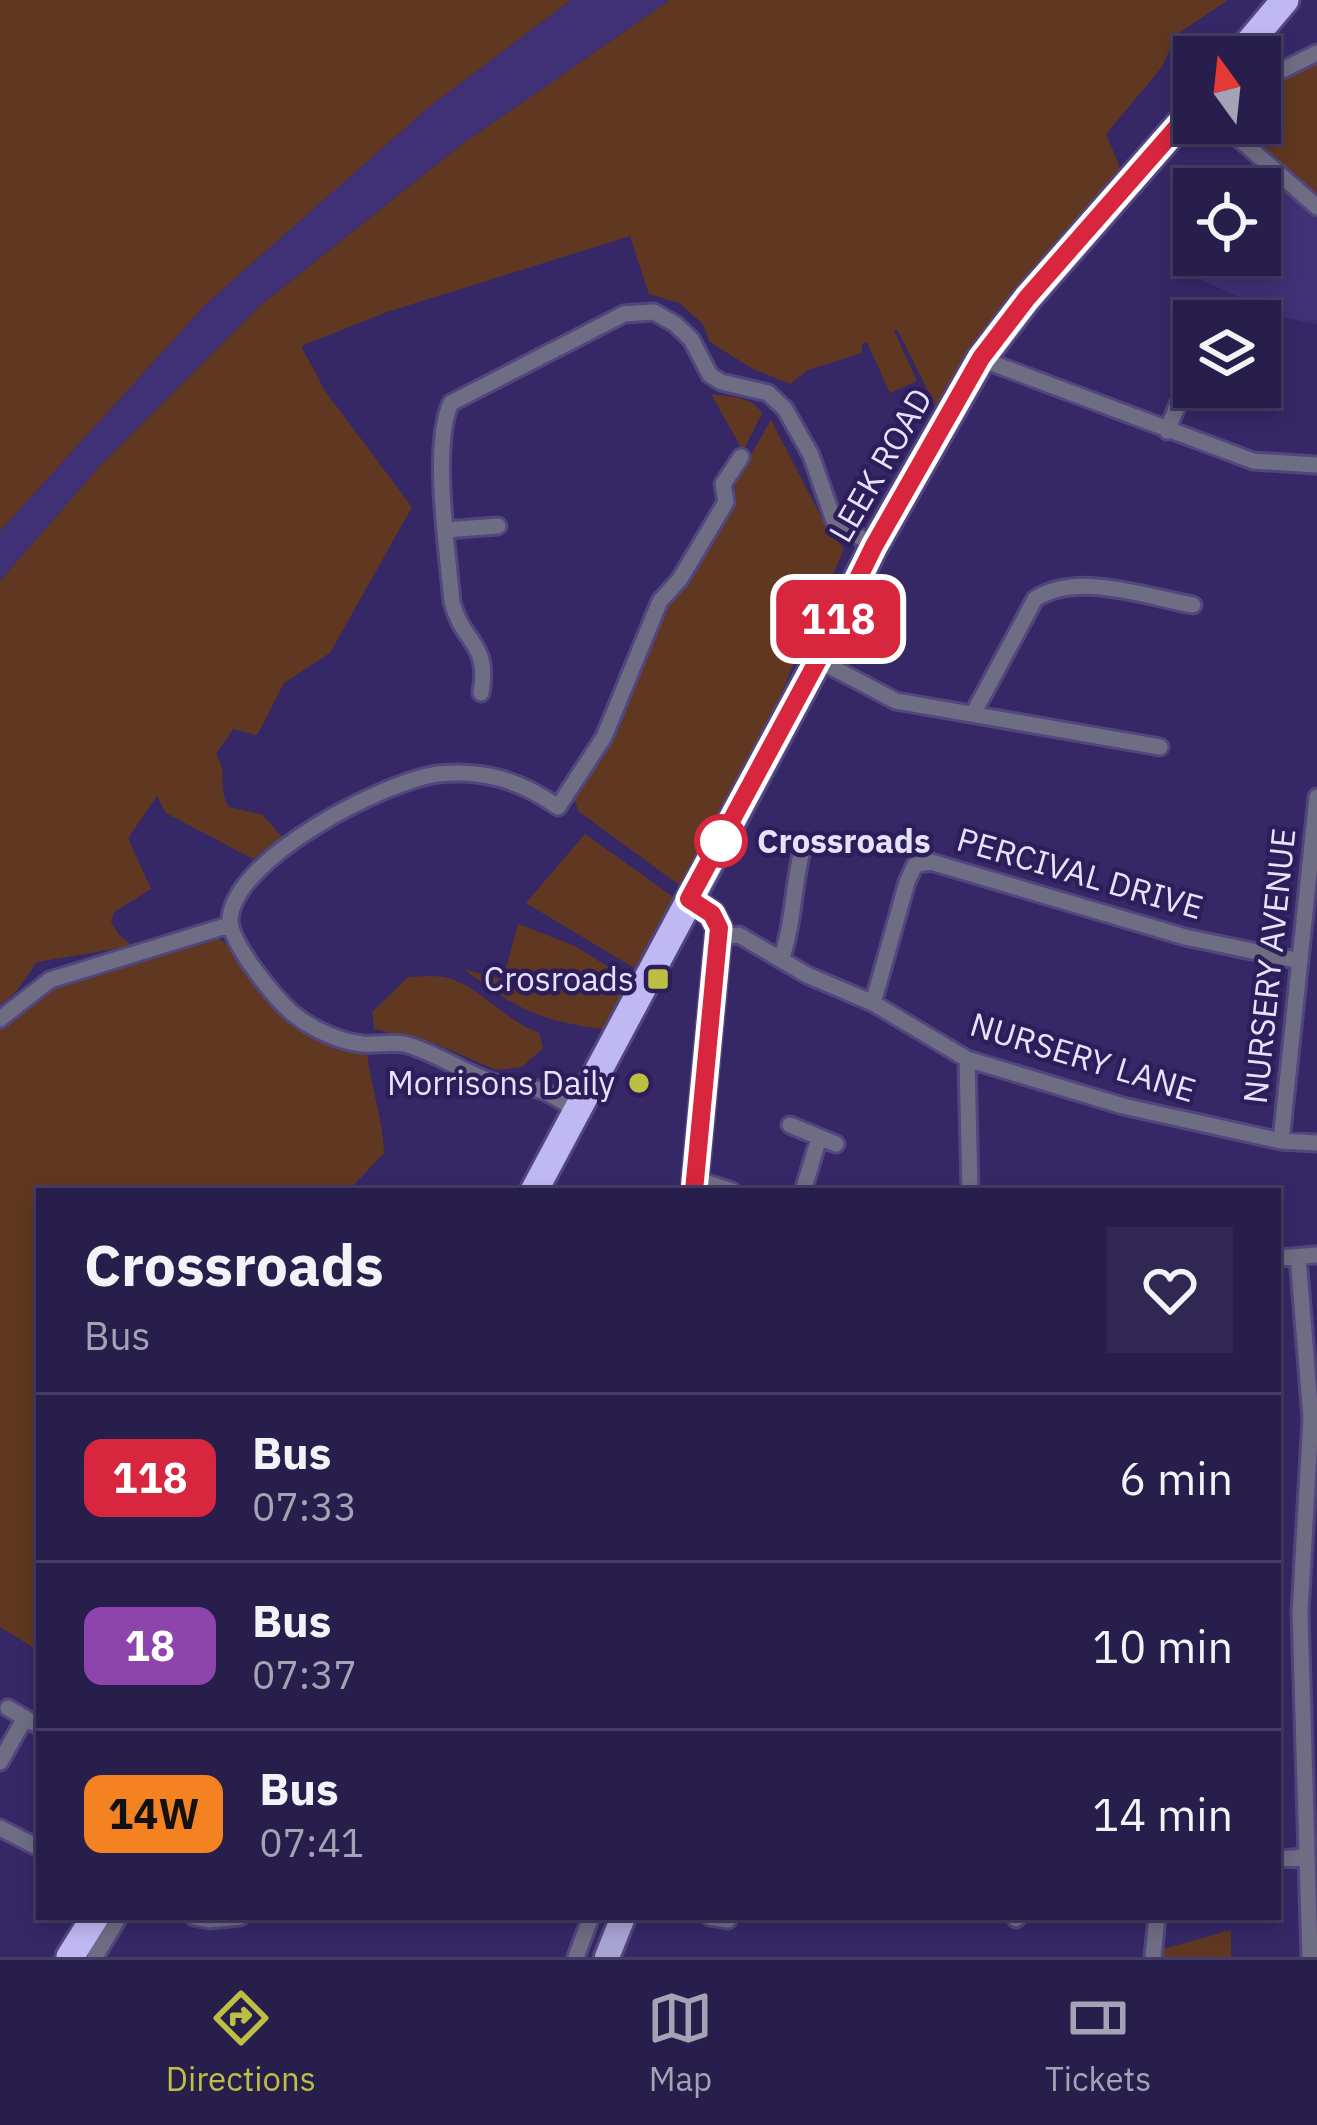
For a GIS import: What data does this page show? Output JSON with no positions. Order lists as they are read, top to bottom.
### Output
{
  "streets": {
    "highway": ["LEEK ROAD"],
    "street": ["PERCIVAL DRIVE", "NURSERY AVENUE", "NURSERY LANE"]
  },
  "crossings": [
    ["PERCIVAL DRIVE", "NURSERY AVENUE"],
    ["PERCIVAL DRIVE", "NURSERY LANE"],
    ["NURSERY AVENUE", "NURSERY LANE"]
  ],
  "places": {
    "other": ["Crossroads", "Morrisons Daily"],
    "transit": ["Crosroads"]
  },
  "lines": ["bus line 118"],
  "north": "top",
  "page": {
    "on_map": "118",
    "heading": ["Crossroads", "Bus"],
    "list": [
      {
        "mark": "118",
        "name": "Bus",
        "note": "07:33",
        "value": "6 min"
      },
      {
        "mark": "18",
        "name": "Bus",
        "note": "07:37",
        "value": "10 min"
      },
      {
        "mark": "14W",
        "name": "Bus",
        "note": "07:41",
        "value": "14 min"
      }
    ],
    "tabs": ["Directions", "Map", "Tickets"]
  }
}
